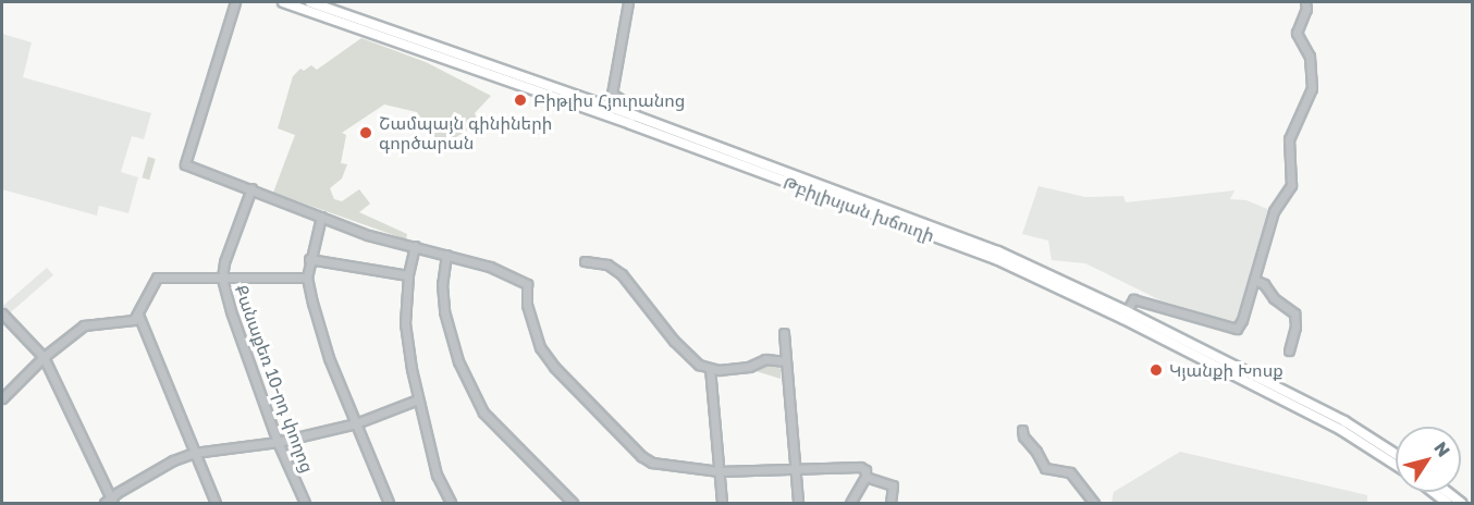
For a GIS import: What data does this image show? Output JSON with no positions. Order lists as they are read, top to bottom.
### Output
{
  "streets": {
    "main road": ["Թբիլիսյան խճուղի"],
    "street": ["Քանաքեռ 10-րդ փողոց"]
  },
  "places": ["Բիթլիս Հյուրանոց", "Շամպայն գինիների գործարան", "Կյանքի Խոսք"],
  "north": "top right"
}
